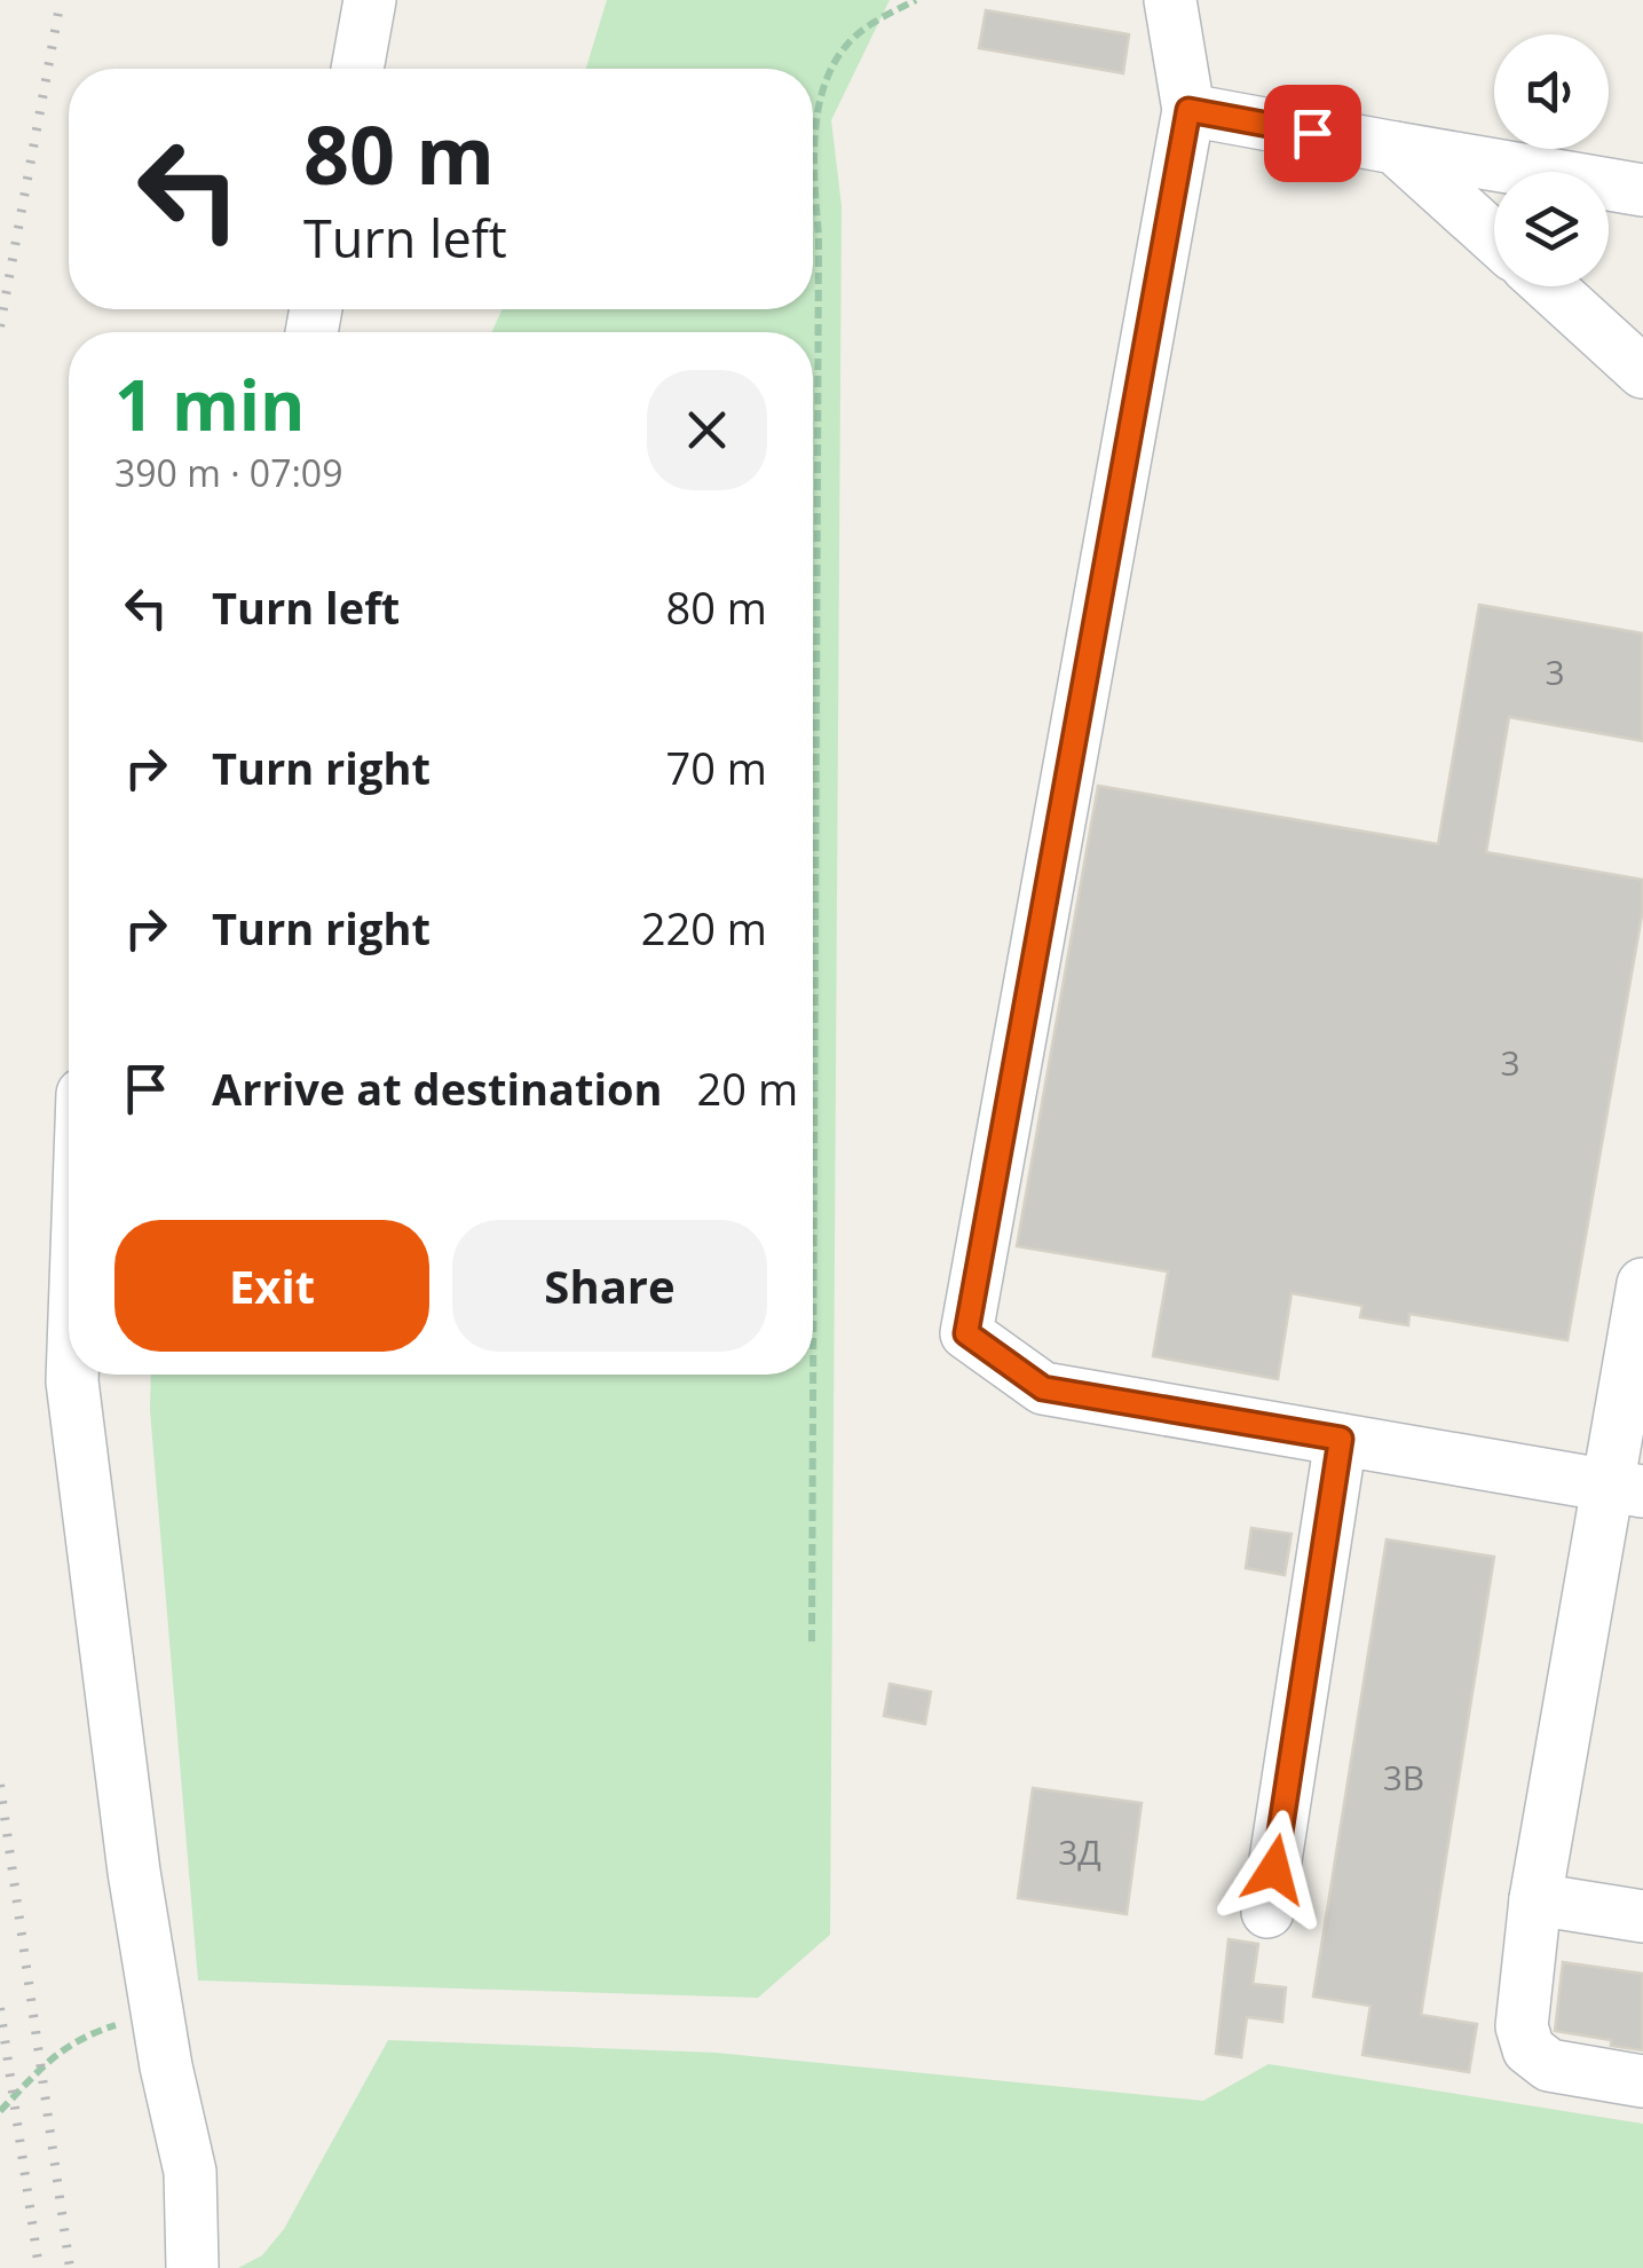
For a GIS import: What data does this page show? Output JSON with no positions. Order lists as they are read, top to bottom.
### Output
{
  "house_numbers": [
    "3",
    "3",
    "3В",
    "3Д"
  ],
  "page": {
    "turn": ["80 m", "Turn left"],
    "heading": ["1 min", "390 m · 07:09"],
    "list": [
      {
        "name": "Turn left",
        "value": "80 m"
      },
      {
        "name": "Turn right",
        "value": "70 m"
      },
      {
        "name": "Turn right",
        "value": "220 m"
      },
      {
        "name": "Arrive at destination",
        "value": "20 m"
      }
    ],
    "buttons": ["Exit", "Share"]
  }
}
